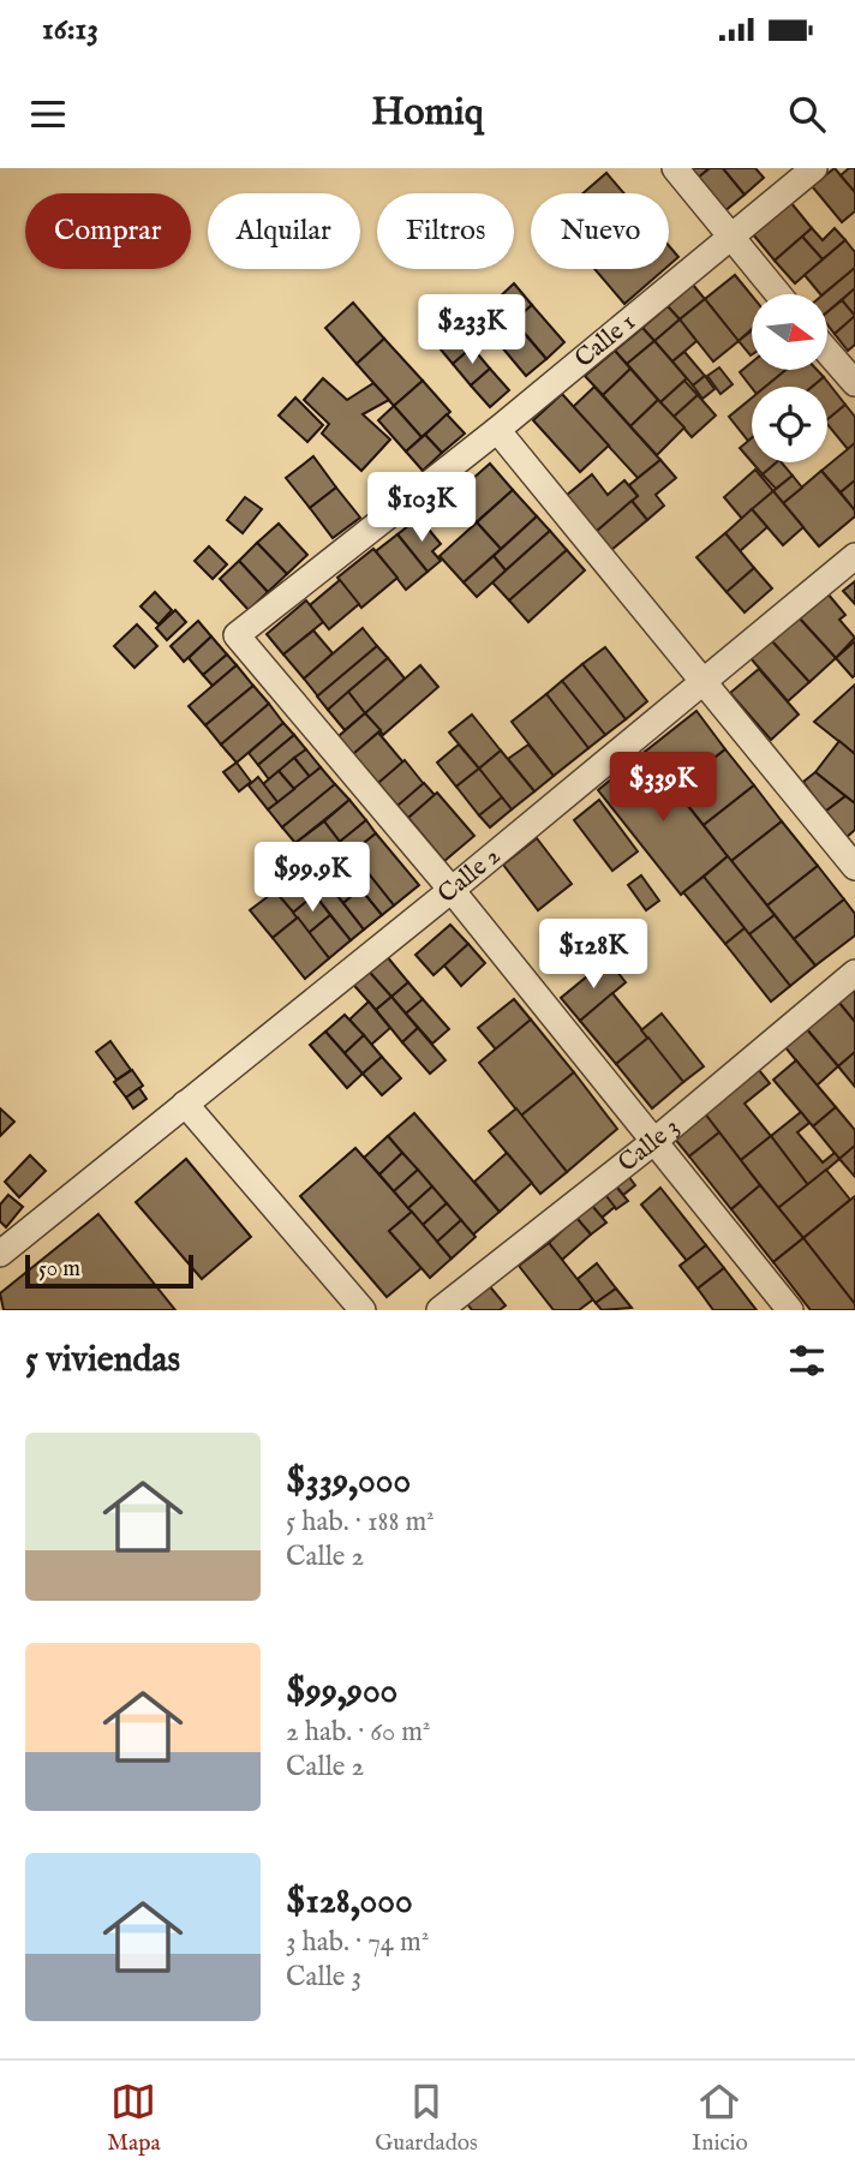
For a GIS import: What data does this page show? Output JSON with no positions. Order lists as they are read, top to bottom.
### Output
{
  "streets": {
    "street": ["Calle 1", "Calle 2", "Calle 3"]
  },
  "crossings": [
    ["Calle 1", "Calle 2"]
  ],
  "scale_bar": "50 m",
  "north": "right",
  "page": {
    "status": "16:13",
    "header": "Homiq",
    "chip": [
      "Comprar",
      "Alquilar",
      "Filtros",
      "Nuevo"
    ],
    "price": [
      "$233K",
      "$103K",
      "$339K",
      "$99.9K",
      "$128K"
    ],
    "scale": "50 m",
    "heading": "5 viviendas",
    "list": [
      {
        "name": "$339,000",
        "note": "5 hab. · 188 m² · Calle 2"
      },
      {
        "name": "$99,900",
        "note": "2 hab. · 60 m² · Calle 2"
      },
      {
        "name": "$128,000",
        "note": "3 hab. · 74 m² · Calle 3"
      }
    ],
    "tabs": ["Mapa", "Guardados", "Inicio"]
  }
}
